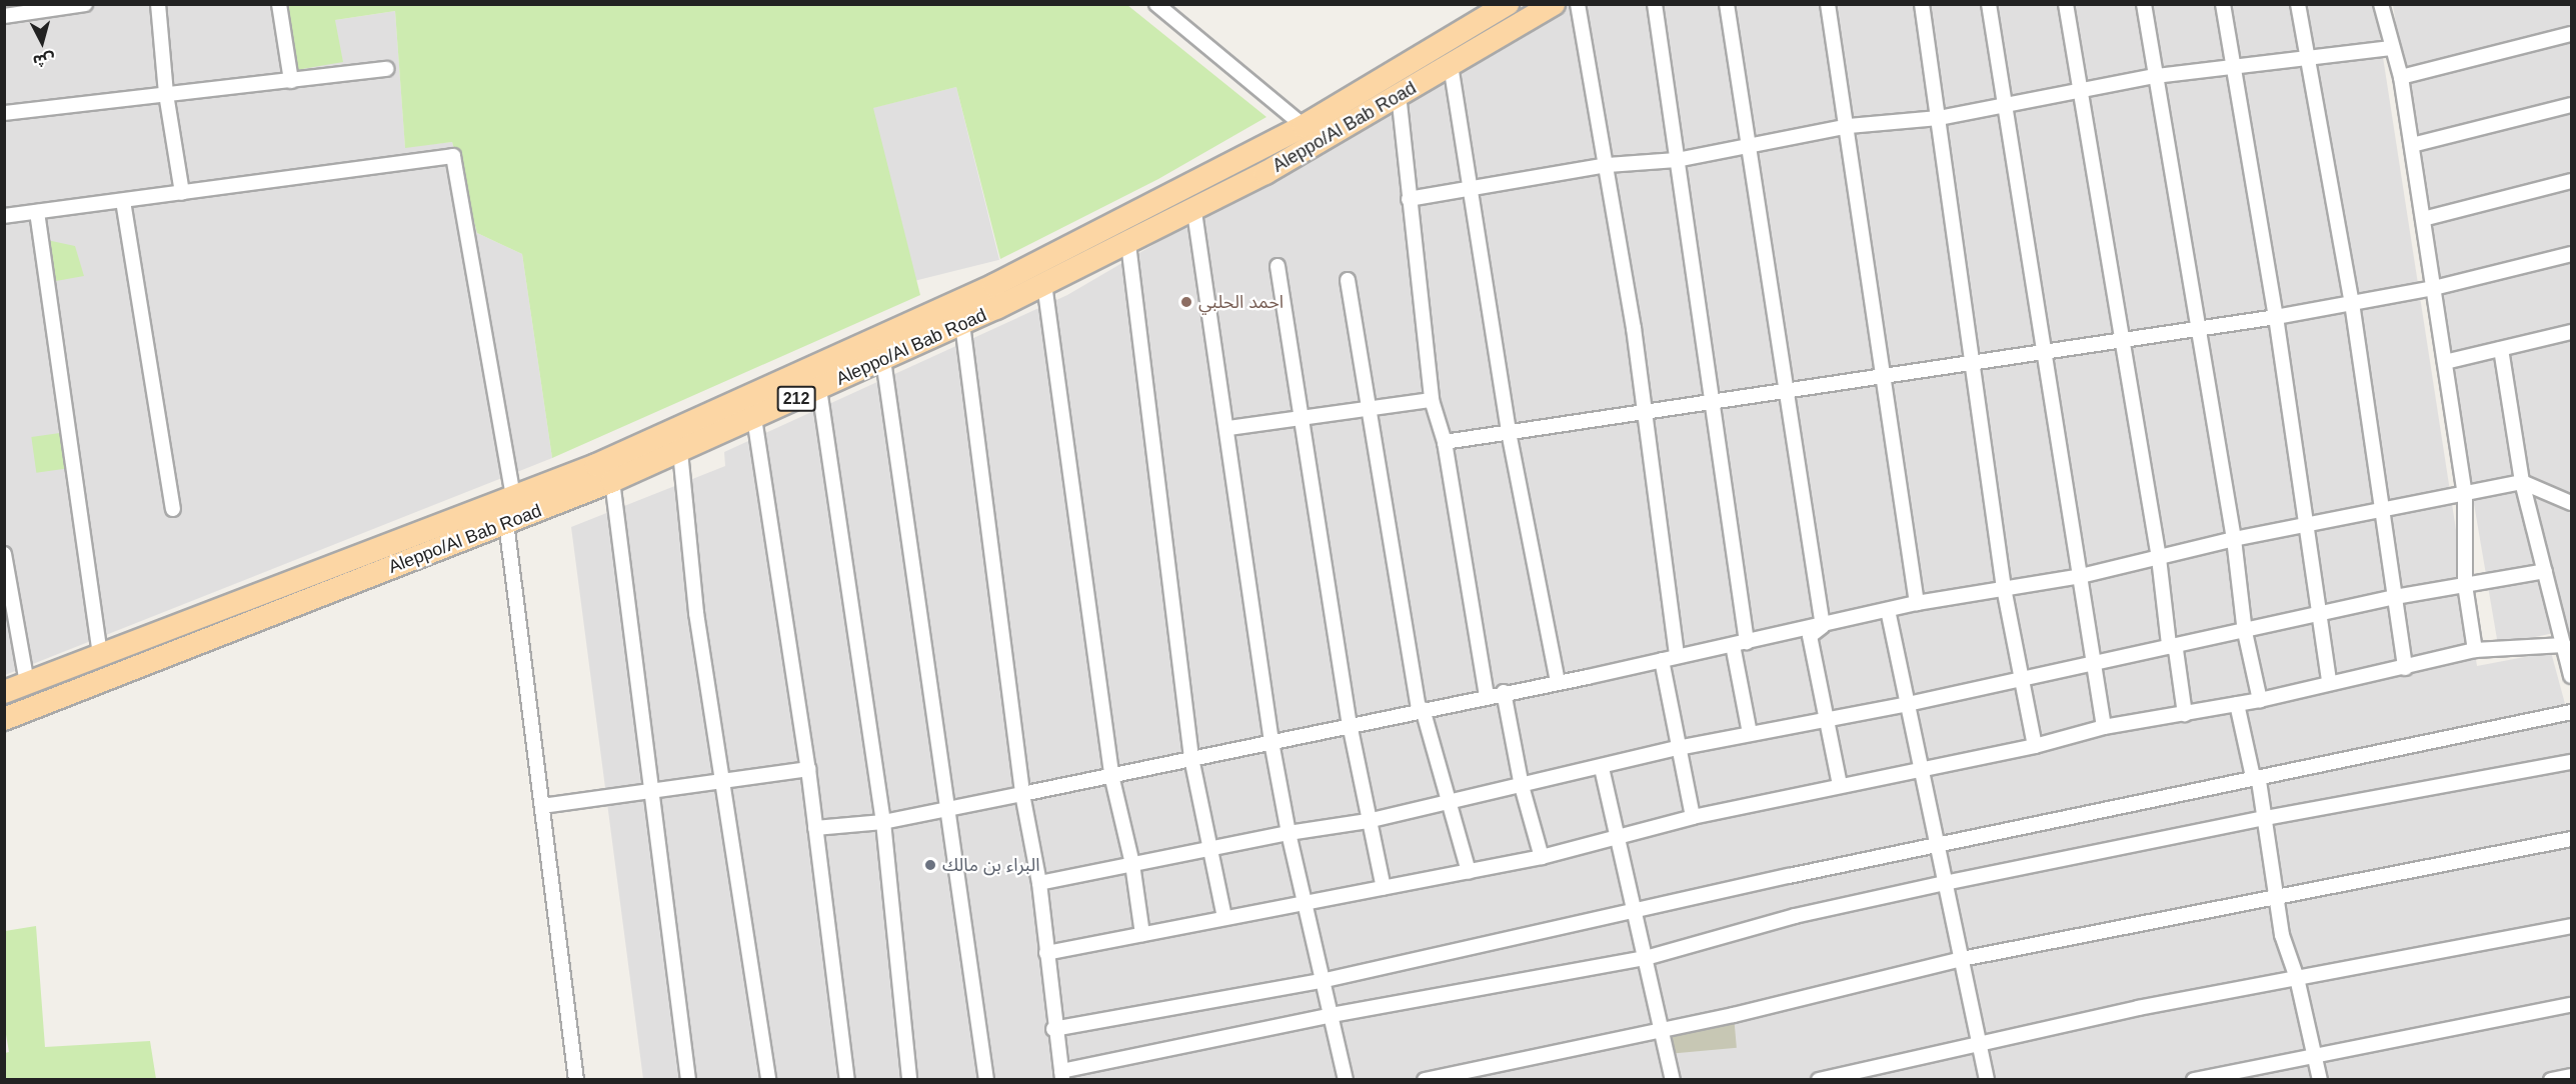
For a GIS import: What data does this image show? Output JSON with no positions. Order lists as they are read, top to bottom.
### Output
{
  "streets": {
    "main road": ["Aleppo/Al Bab Road", "212"]
  },
  "places": ["احمد الحلبي", "البراء بن مالك"],
  "north": "bottom"
}
